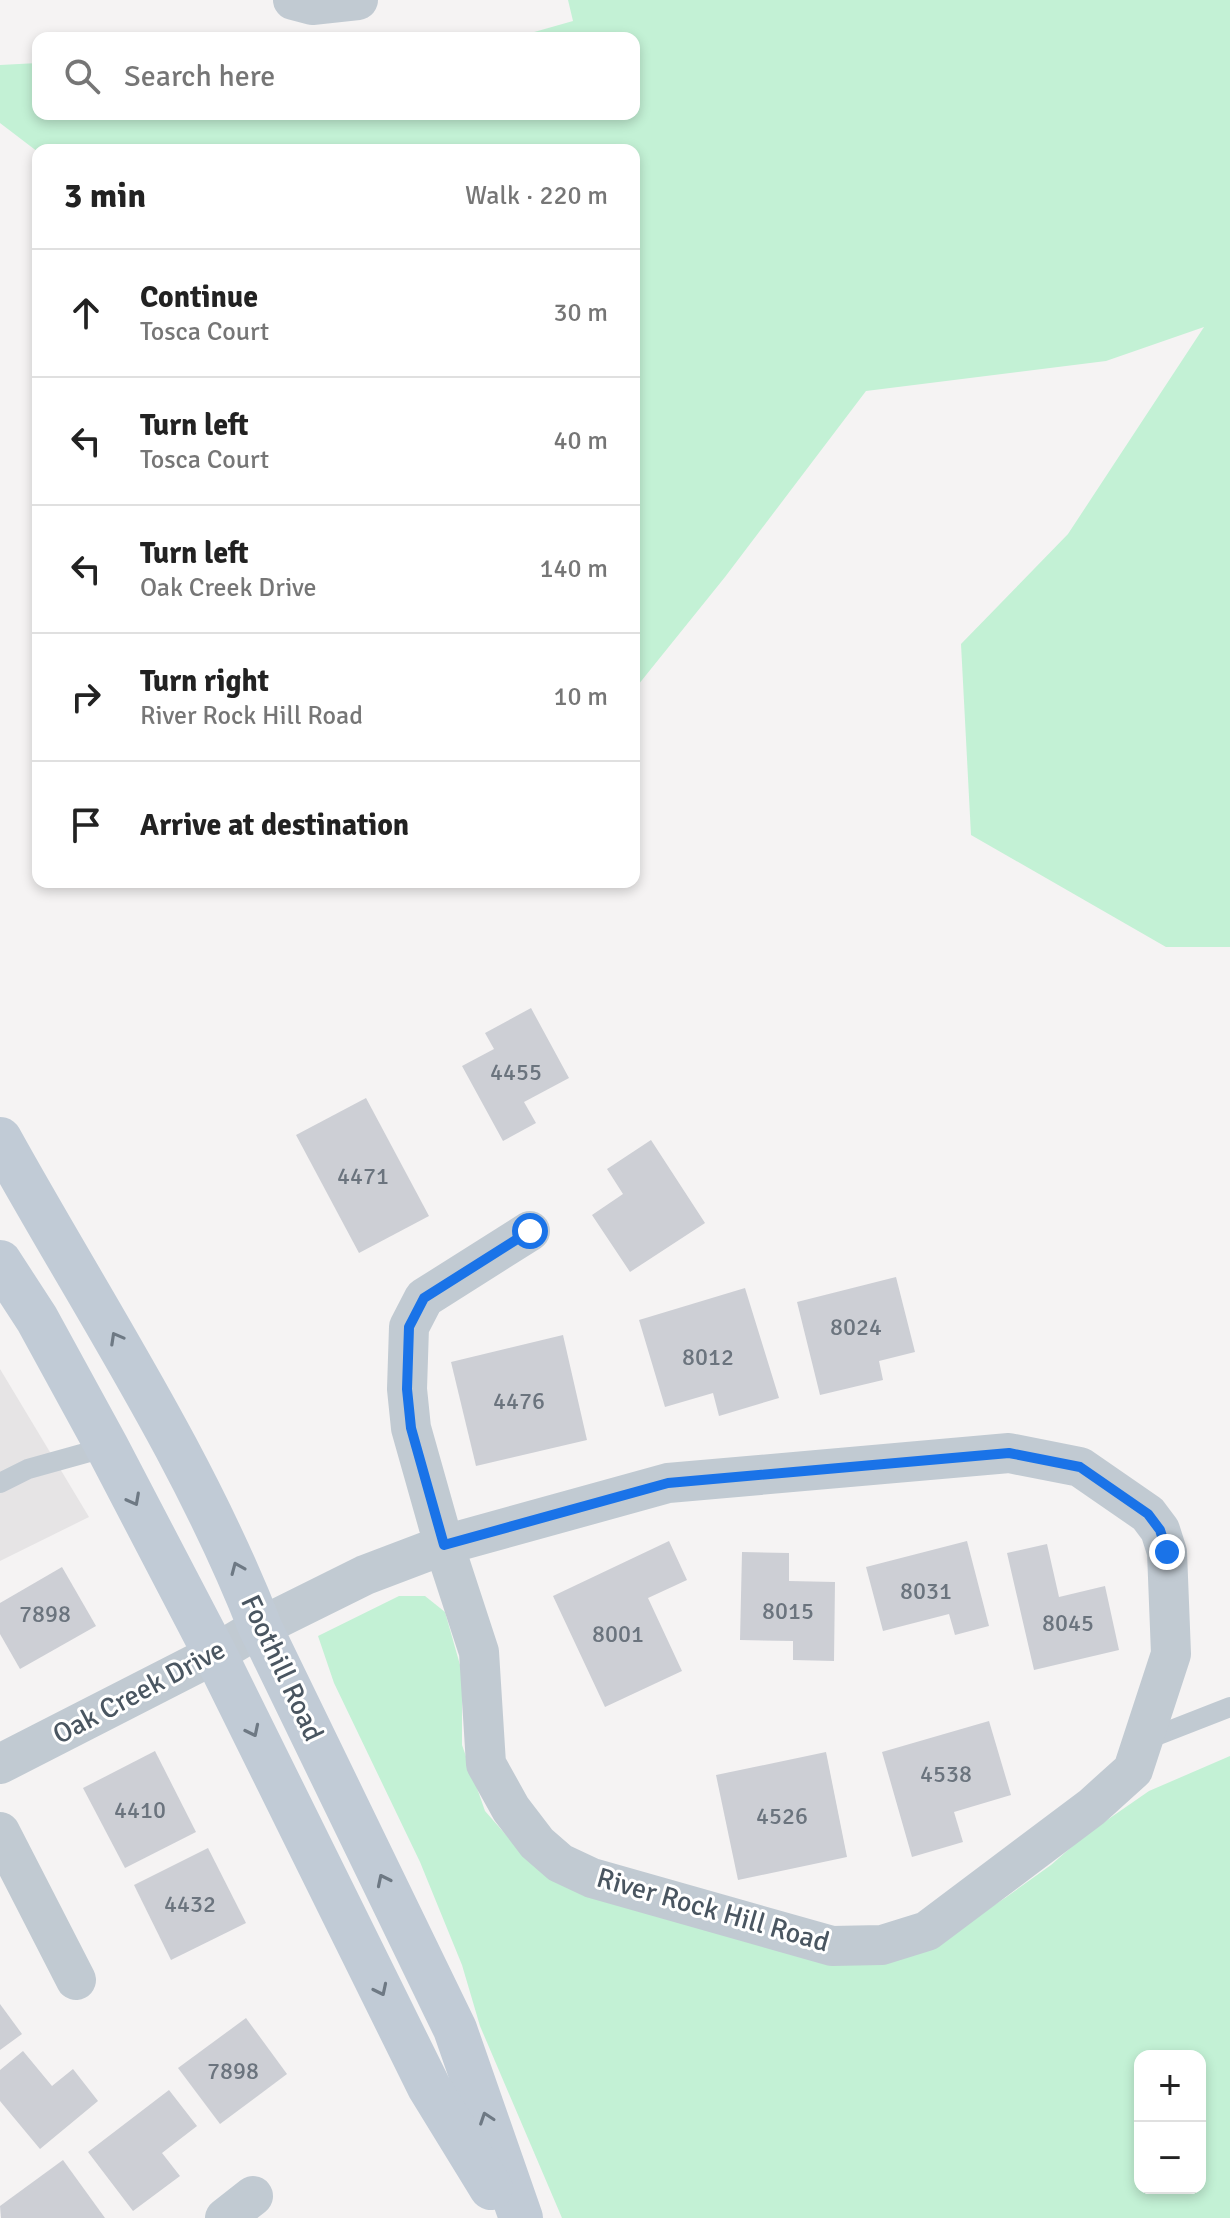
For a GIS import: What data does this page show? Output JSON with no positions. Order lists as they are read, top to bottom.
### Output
{
  "streets": {
    "main road": ["Foothill Road"],
    "street": ["Oak Creek Drive", "River Rock Hill Road"]
  },
  "crossings": [
    ["Foothill Road", "Oak Creek Drive"],
    ["Oak Creek Drive", "River Rock Hill Road"]
  ],
  "house_numbers": [
    "4455",
    "4471",
    "8024",
    "8012",
    "4476",
    "8031",
    "8015",
    "7898",
    "8045",
    "8001",
    "4538",
    "4410",
    "4526",
    "4432",
    "7898"
  ],
  "page": {
    "search": "Search here",
    "heading": ["3 min", "Walk · 220 m"],
    "list": [
      ["Continue", "Tosca Court", "30 m"],
      ["Turn left", "Tosca Court", "40 m"],
      ["Turn left", "Oak Creek Drive", "140 m"],
      ["Turn right", "River Rock Hill Road", "10 m"],
      "Arrive at destination"
    ],
    "map_buttons": ["+", "−"]
  }
}
